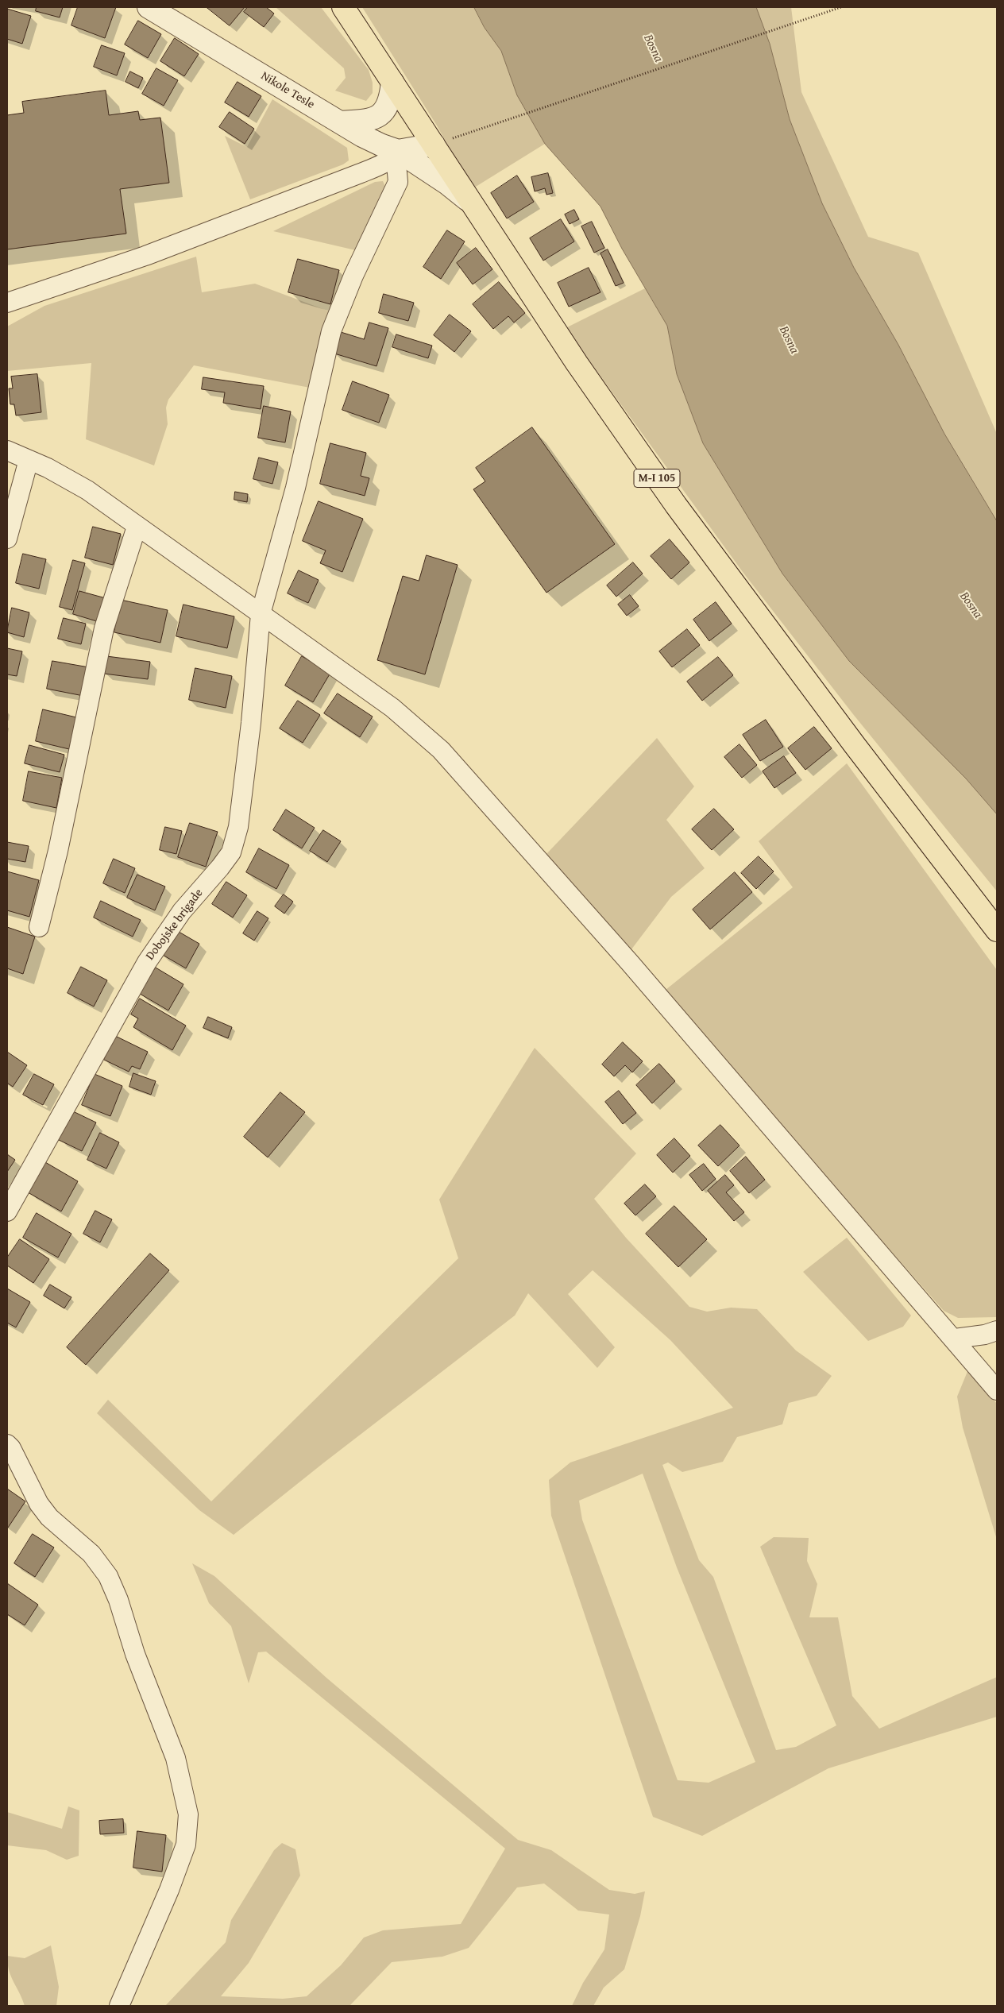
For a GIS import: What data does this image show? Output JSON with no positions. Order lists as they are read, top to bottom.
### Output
{
  "streets": {
    "main road": ["M-I 105"],
    "street": ["Nikole Tesle", "Dobojske brigade"]
  },
  "crossings": [
    ["Nikole Tesle", "M-I 105"],
    ["Nikole Tesle", "Dobojske brigade"]
  ],
  "water": ["Bosna"]
}
